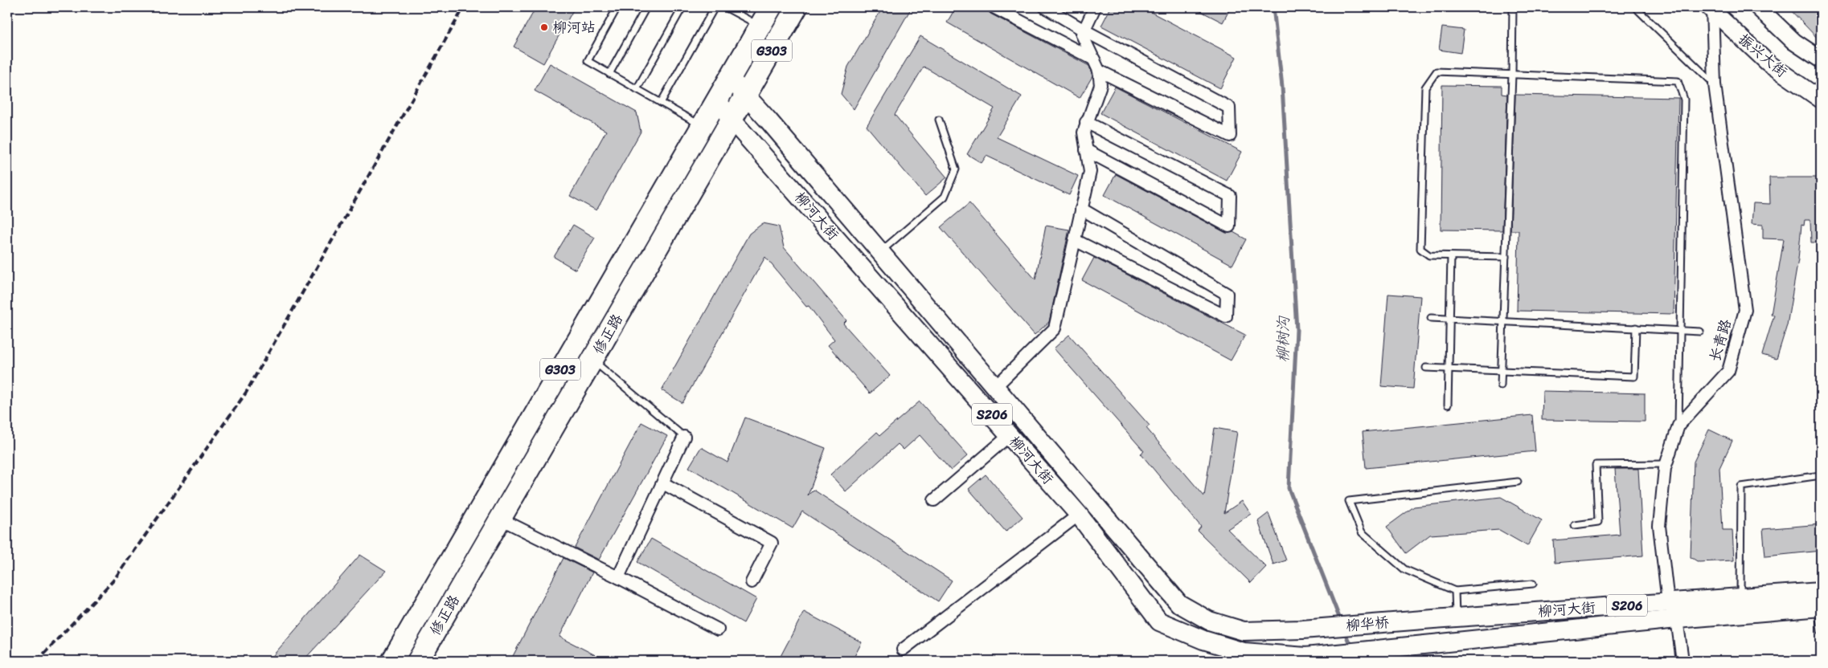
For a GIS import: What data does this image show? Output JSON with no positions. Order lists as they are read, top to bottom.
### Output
{
  "streets": {
    "highway": ["G303", "修正路"],
    "main road": ["柳河大街", "S206", "柳华桥"],
    "street": ["振兴大街", "长青路"]
  },
  "crossings": [
    ["振兴大街", "长青路"],
    ["柳河大街", "修正路"],
    ["柳河大街", "长青路"],
    ["柳河大街", "柳华桥"]
  ],
  "water": ["柳树沟"],
  "places": ["柳河站"]
}
